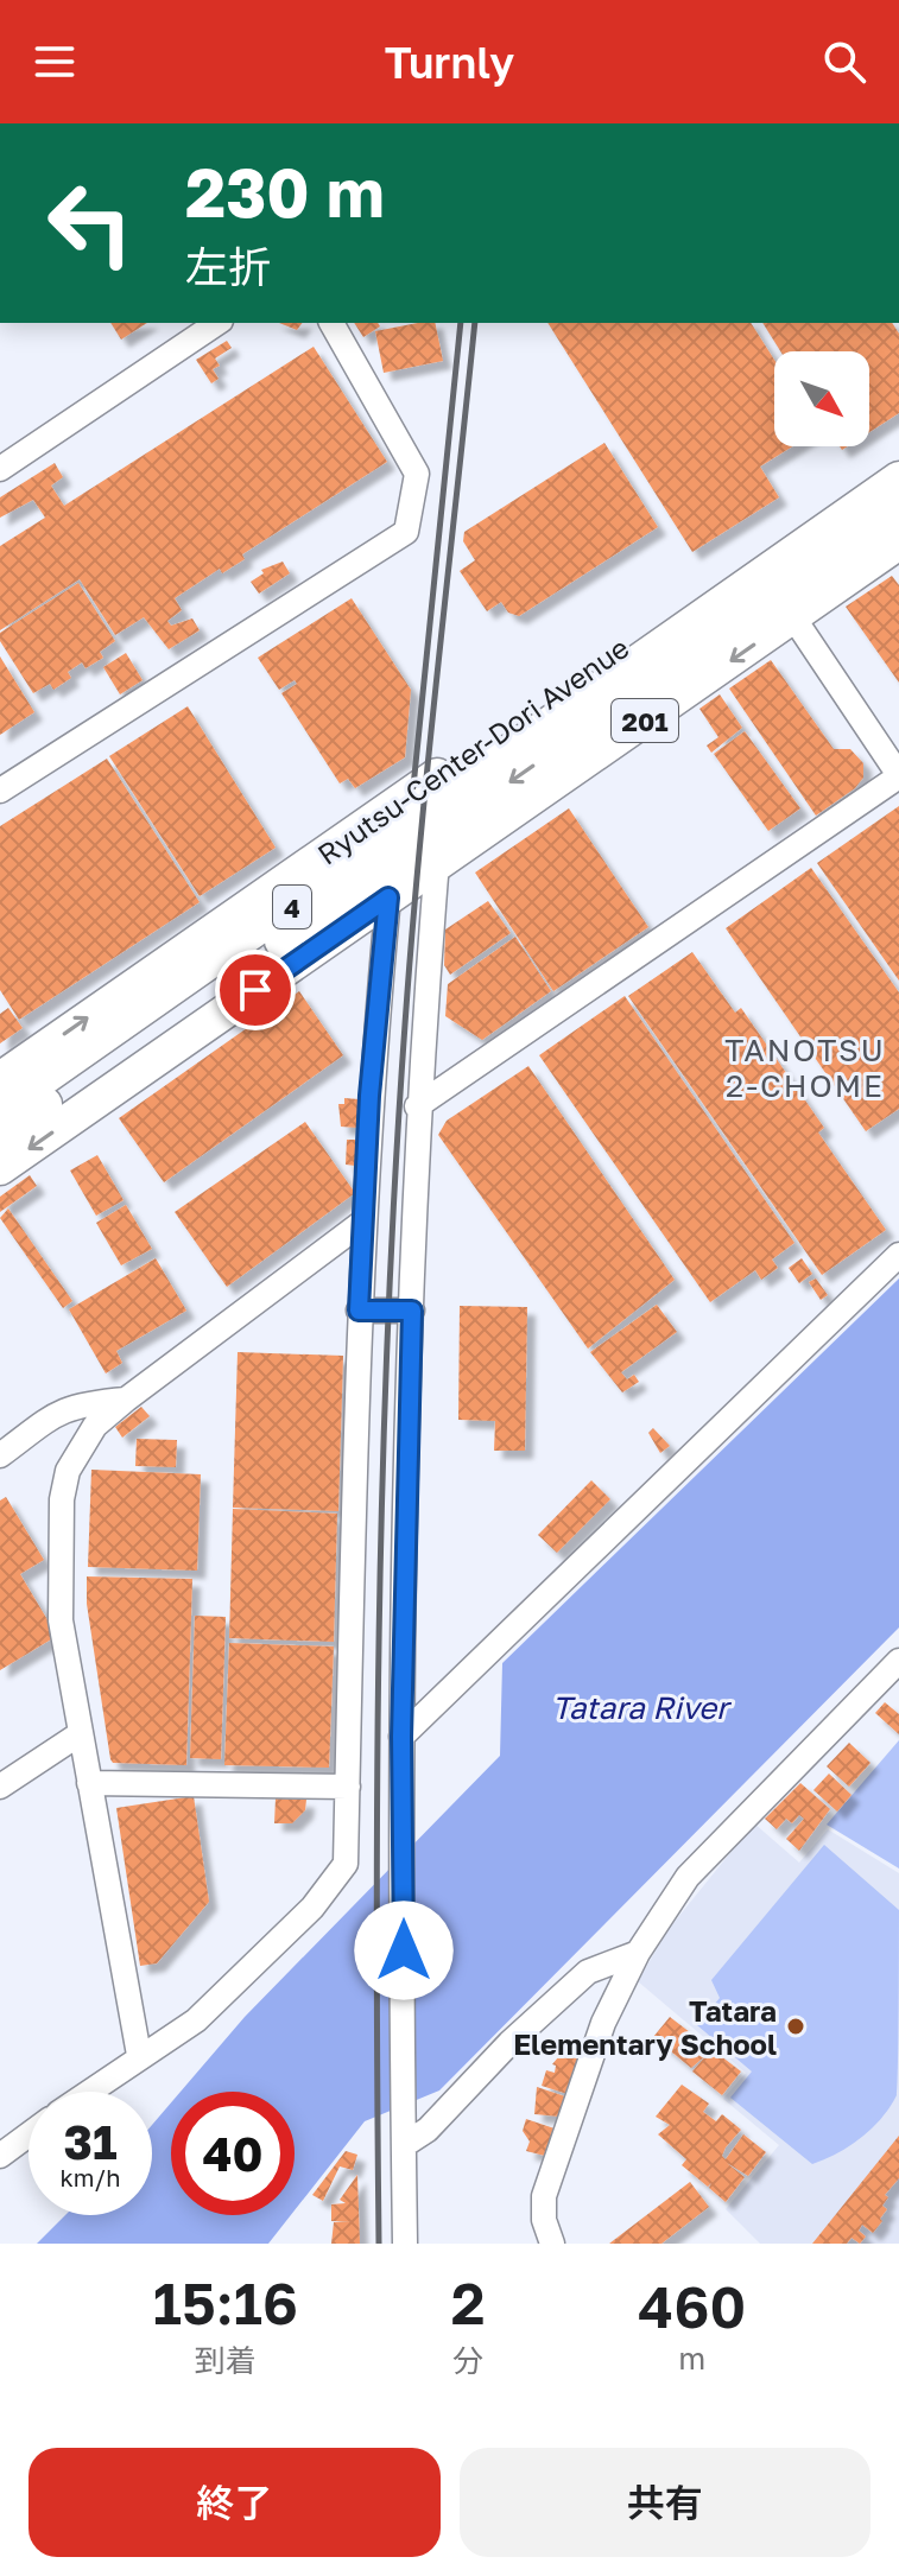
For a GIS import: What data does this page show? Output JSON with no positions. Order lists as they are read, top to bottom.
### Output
{
  "streets": {
    "highway": ["201", "Ryutsu-Center-Dori Avenue", "4"]
  },
  "districts": ["TANOTSU 2-CHOME"],
  "water": ["Tatara River"],
  "places": ["Tatara Elementary School"],
  "north": "bottom right",
  "page": {
    "header": "Turnly",
    "turn": ["230 m", "左折"],
    "speed": "31 km/h",
    "limit": "40",
    "eta": [
      "15:16",
      "到着",
      "2",
      "分",
      "460",
      "m"
    ],
    "buttons": ["終了", "共有"]
  }
}
